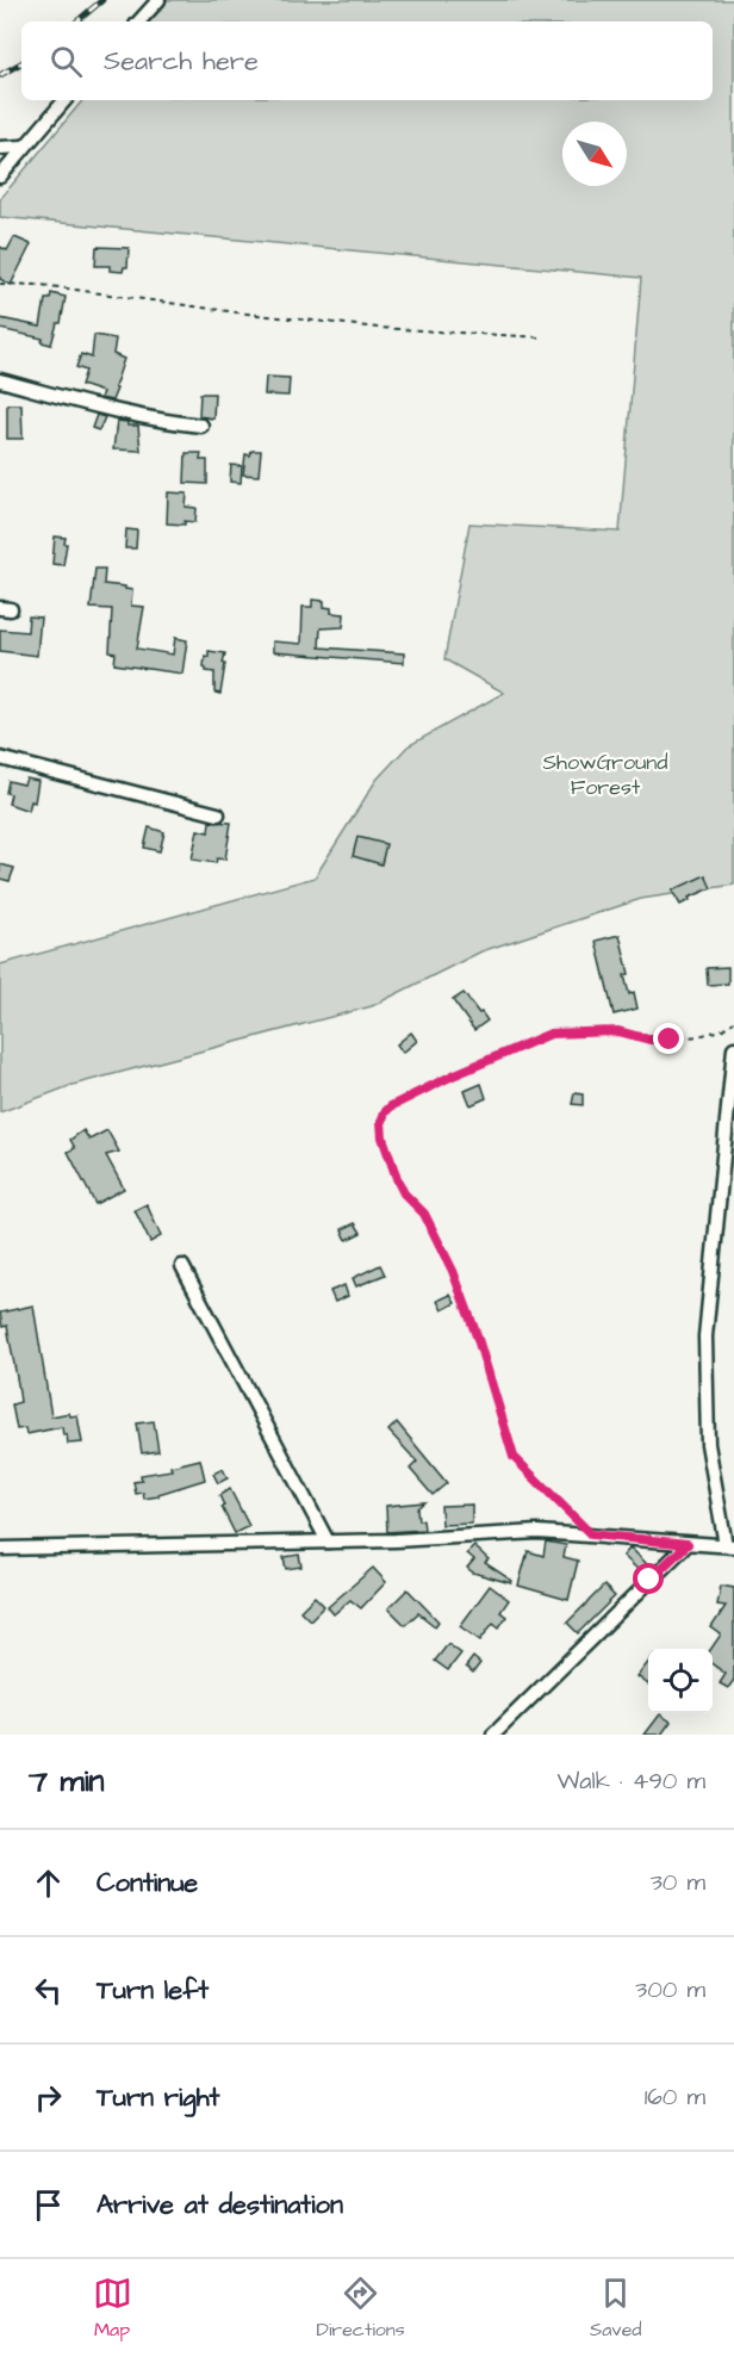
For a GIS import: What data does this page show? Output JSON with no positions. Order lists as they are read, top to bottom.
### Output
{
  "parks": ["ShowGround Forest"],
  "north": "bottom right",
  "page": {
    "search": "Search here",
    "heading": ["7 min", "Walk · 490 m"],
    "list": [
      ["Continue", "30 m"],
      ["Turn left", "300 m"],
      ["Turn right", "160 m"],
      "Arrive at destination"
    ],
    "nav": ["Map", "Directions", "Saved"]
  }
}
